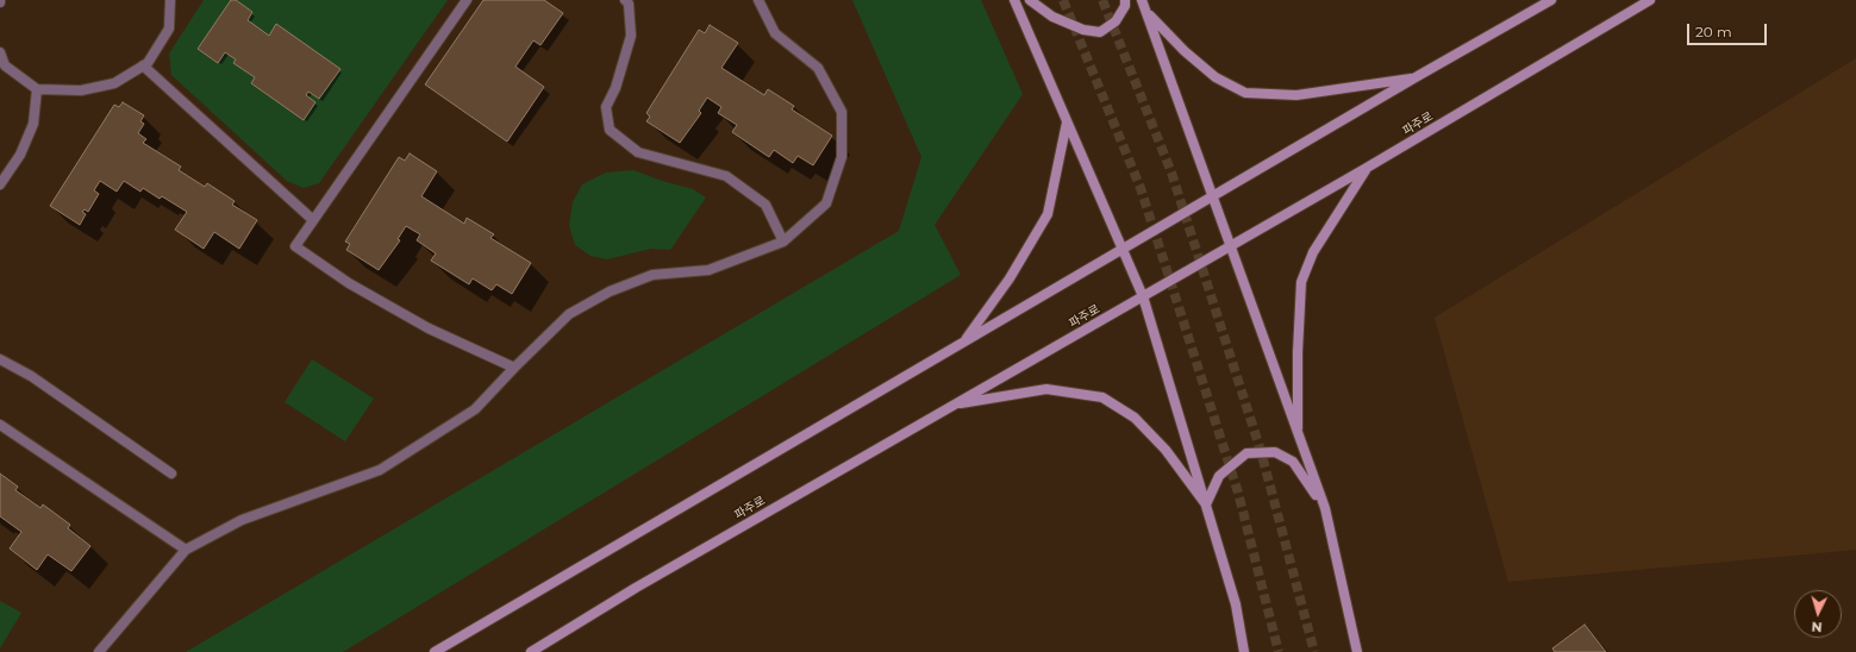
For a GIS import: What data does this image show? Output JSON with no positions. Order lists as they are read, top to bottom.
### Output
{
  "streets": {
    "main road": ["파주로"]
  },
  "scale_bar": "20 m",
  "north": "bottom"
}
